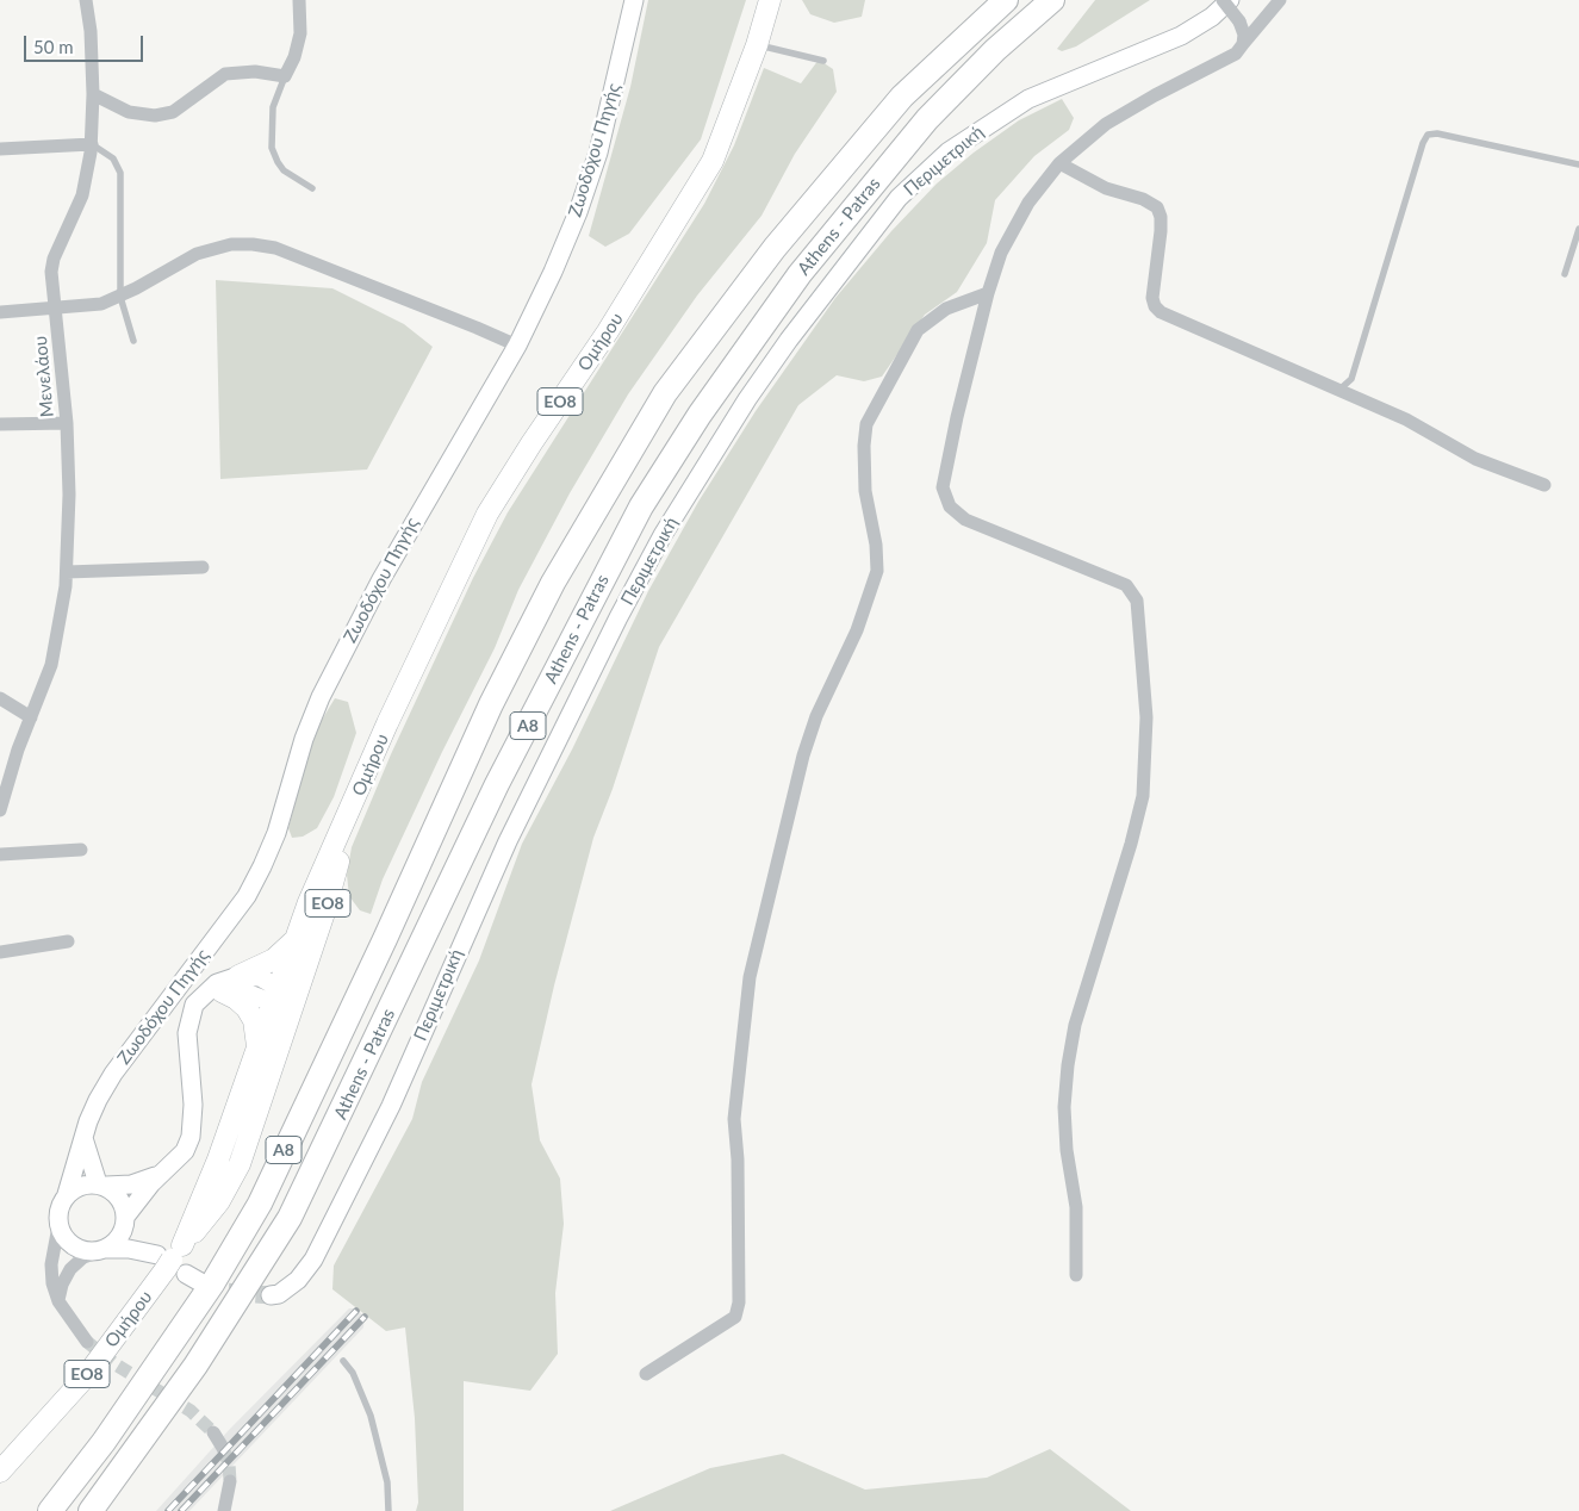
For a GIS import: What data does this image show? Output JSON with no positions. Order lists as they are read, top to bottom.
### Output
{
  "streets": {
    "highway": ["Athens - Patras", "Α8"],
    "main road": [
      "Ζωοδόχου Πηγής",
      "Περιμετρική",
      "Ομήρου",
      "ΕΟ8"
    ],
    "street": ["Μενελάου"]
  },
  "scale_bar": "50 m"
}
